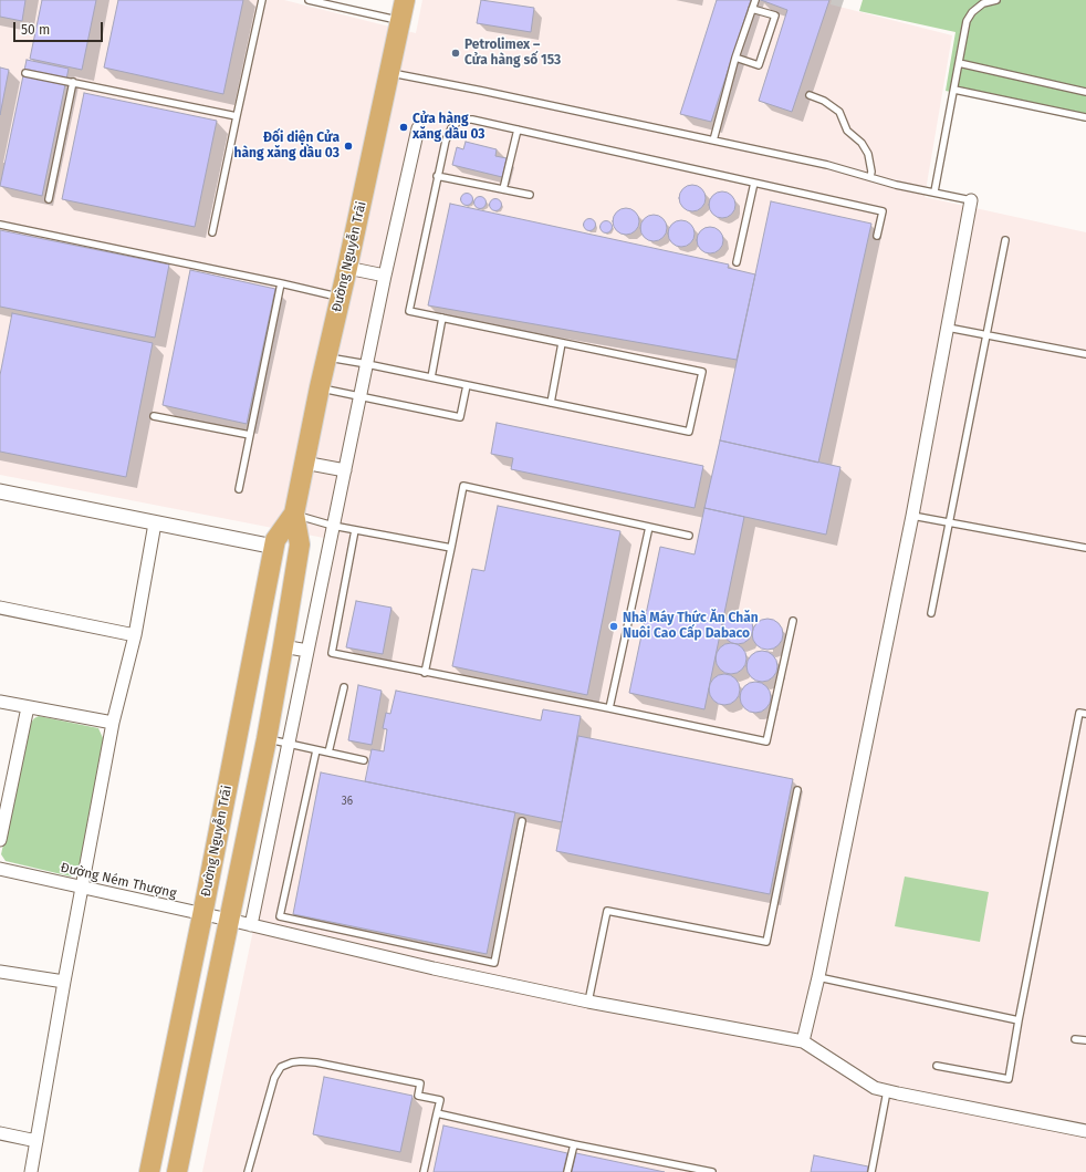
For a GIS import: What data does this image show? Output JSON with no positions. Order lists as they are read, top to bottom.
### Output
{
  "streets": {
    "highway": ["Đường Nguyễn Trãi"],
    "street": ["Đường Ném Thượng"]
  },
  "crossings": [
    ["Đường Nguyễn Trãi", "Đường Ném Thượng"]
  ],
  "places": [
    "Petrolimex – Cửa hàng số 153",
    "Cửa hàng xăng dầu 03",
    "Đối diện Cửa hàng xăng dầu 03",
    "Nhà Máy Thức Ăn Chăn Nuôi Cao Cấp Dabaco"
  ],
  "house_numbers": ["36"],
  "scale_bar": "50 m"
}
